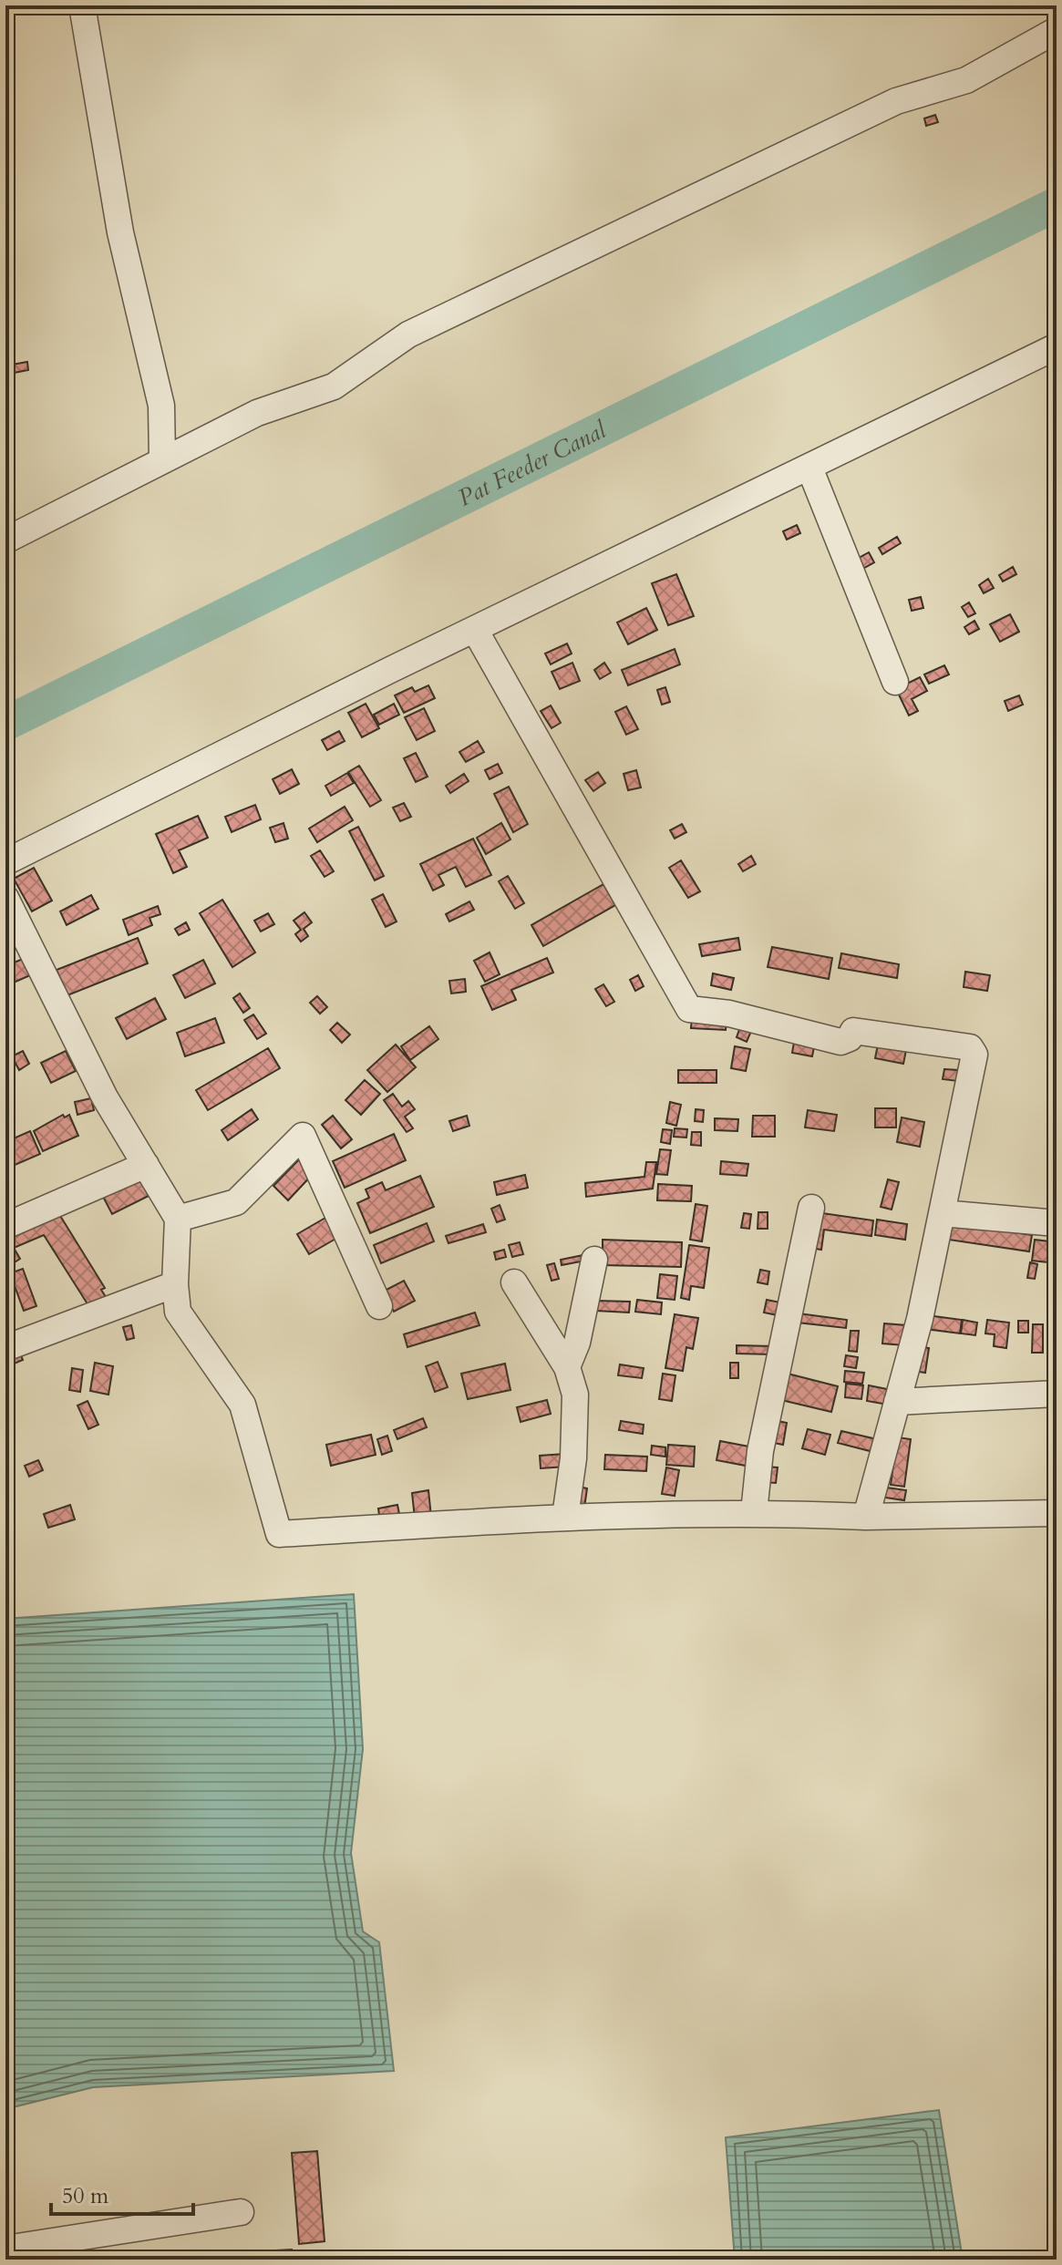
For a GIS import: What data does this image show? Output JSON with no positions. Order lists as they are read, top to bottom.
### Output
{
  "water": ["Pat Feeder Canal"],
  "scale_bar": "50 m"
}
